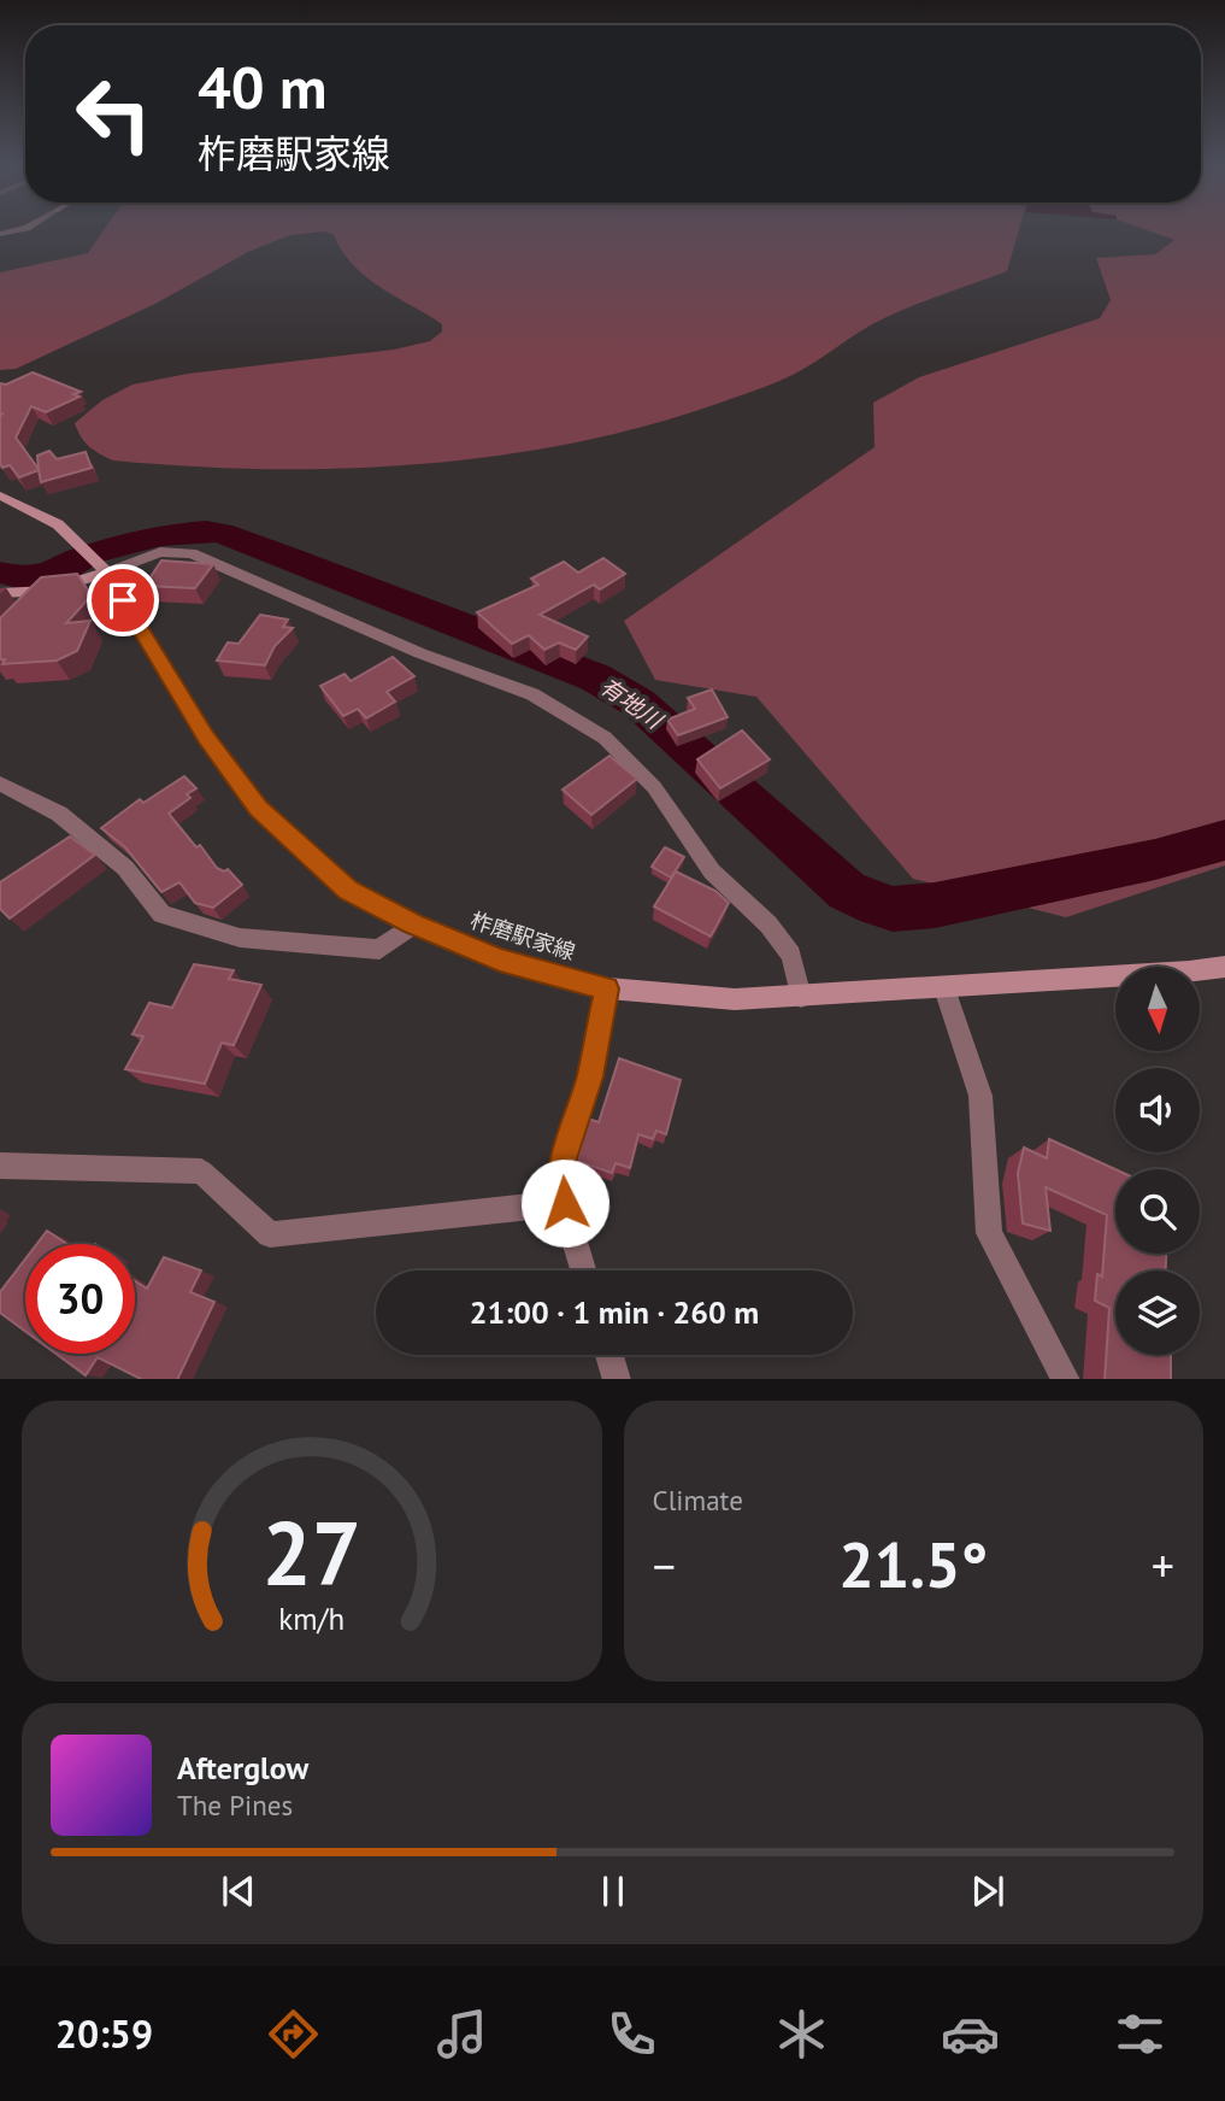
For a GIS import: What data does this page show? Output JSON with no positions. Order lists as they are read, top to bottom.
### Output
{
  "streets": {
    "main road": ["柞磨駅家線"]
  },
  "water": ["有地川"],
  "north": "bottom",
  "page": {
    "turn": ["40 m", "柞磨駅家線"],
    "limit": "30",
    "trip": "21:00 · 1 min · 260 m",
    "tile": "Climate",
    "heat": ["−", "21.5°", "+"],
    "song": ["Afterglow", "The Pines"],
    "tabs": "20:59",
    "gauge": ["27", "km/h"]
  }
}
